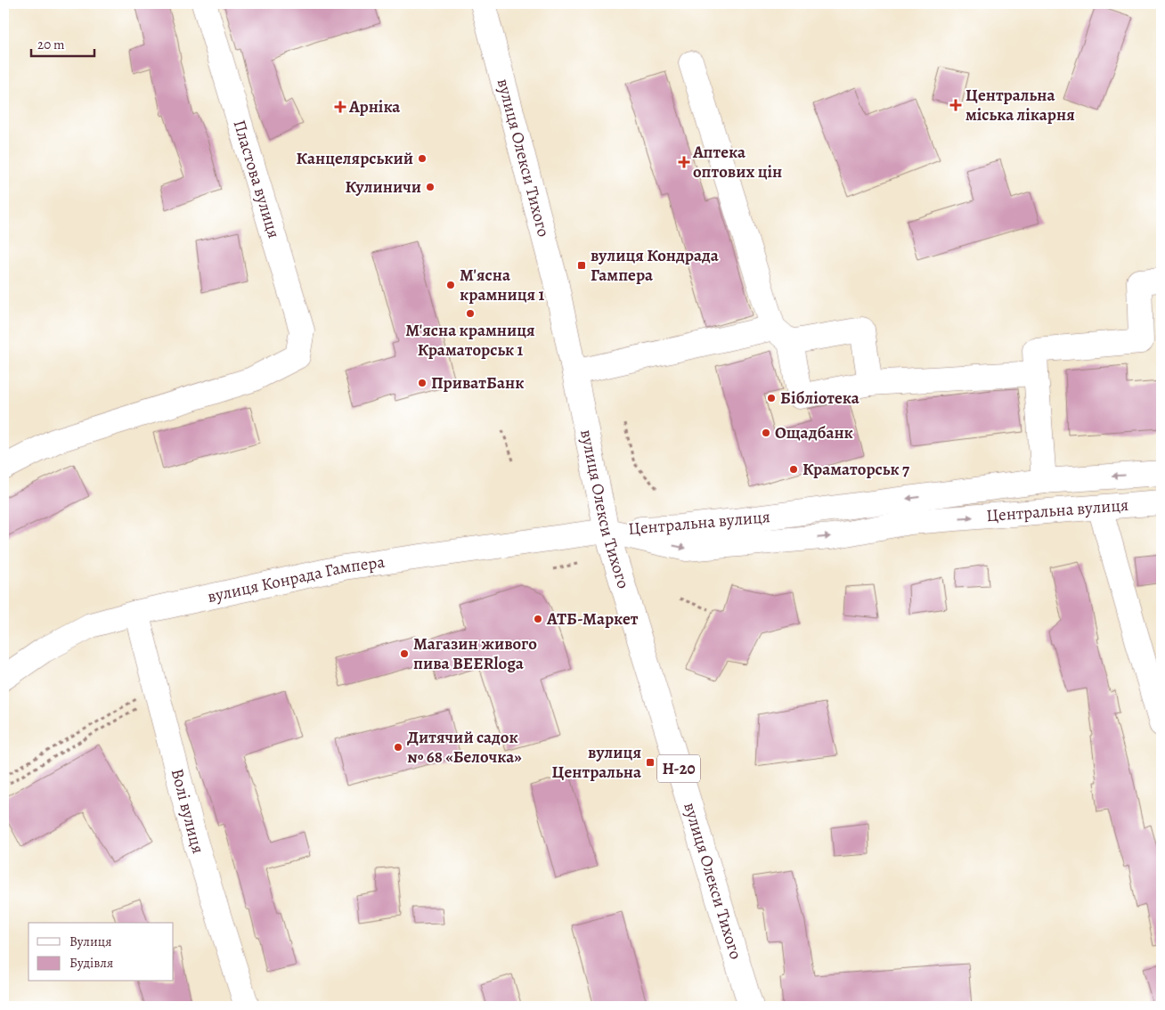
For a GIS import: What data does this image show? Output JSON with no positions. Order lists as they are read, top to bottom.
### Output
{
  "streets": {
    "street": [
      "вулиця Олекси Тихого",
      "Пластова вулиця",
      "Центральна вулиця",
      "вулиця Конрада Гампера",
      "Н-20",
      "Волі вулиця"
    ]
  },
  "crossings": [
    ["вулиця Олекси Тихого", "Центральна вулиця"],
    ["вулиця Олекси Тихого", "вулиця Конрада Гампера"],
    ["Центральна вулиця", "вулиця Конрада Гампера"],
    ["вулиця Конрада Гампера", "Волі вулиця"]
  ],
  "places": {
    "health": ["Центральна міська лікарня", "Арніка", "Аптека оптових цін"],
    "other": [
      "Канцелярський",
      "Кулиничи",
      "М'ясна крамниця 1",
      "М'ясна крамниця Краматорськ 1",
      "ПриватБанк",
      "Бібліотека",
      "Ощадбанк",
      "Краматорськ 7",
      "АТБ-Маркет",
      "Магазин живого пива BEERloga",
      "Дитячий садок № 68 «Белочка»"
    ],
    "transit": ["вулиця Кондрада Гампера", "вулиця Центральна"]
  },
  "legend": ["Вулиця", "Будівля"],
  "scale_bar": "20 m"
}
